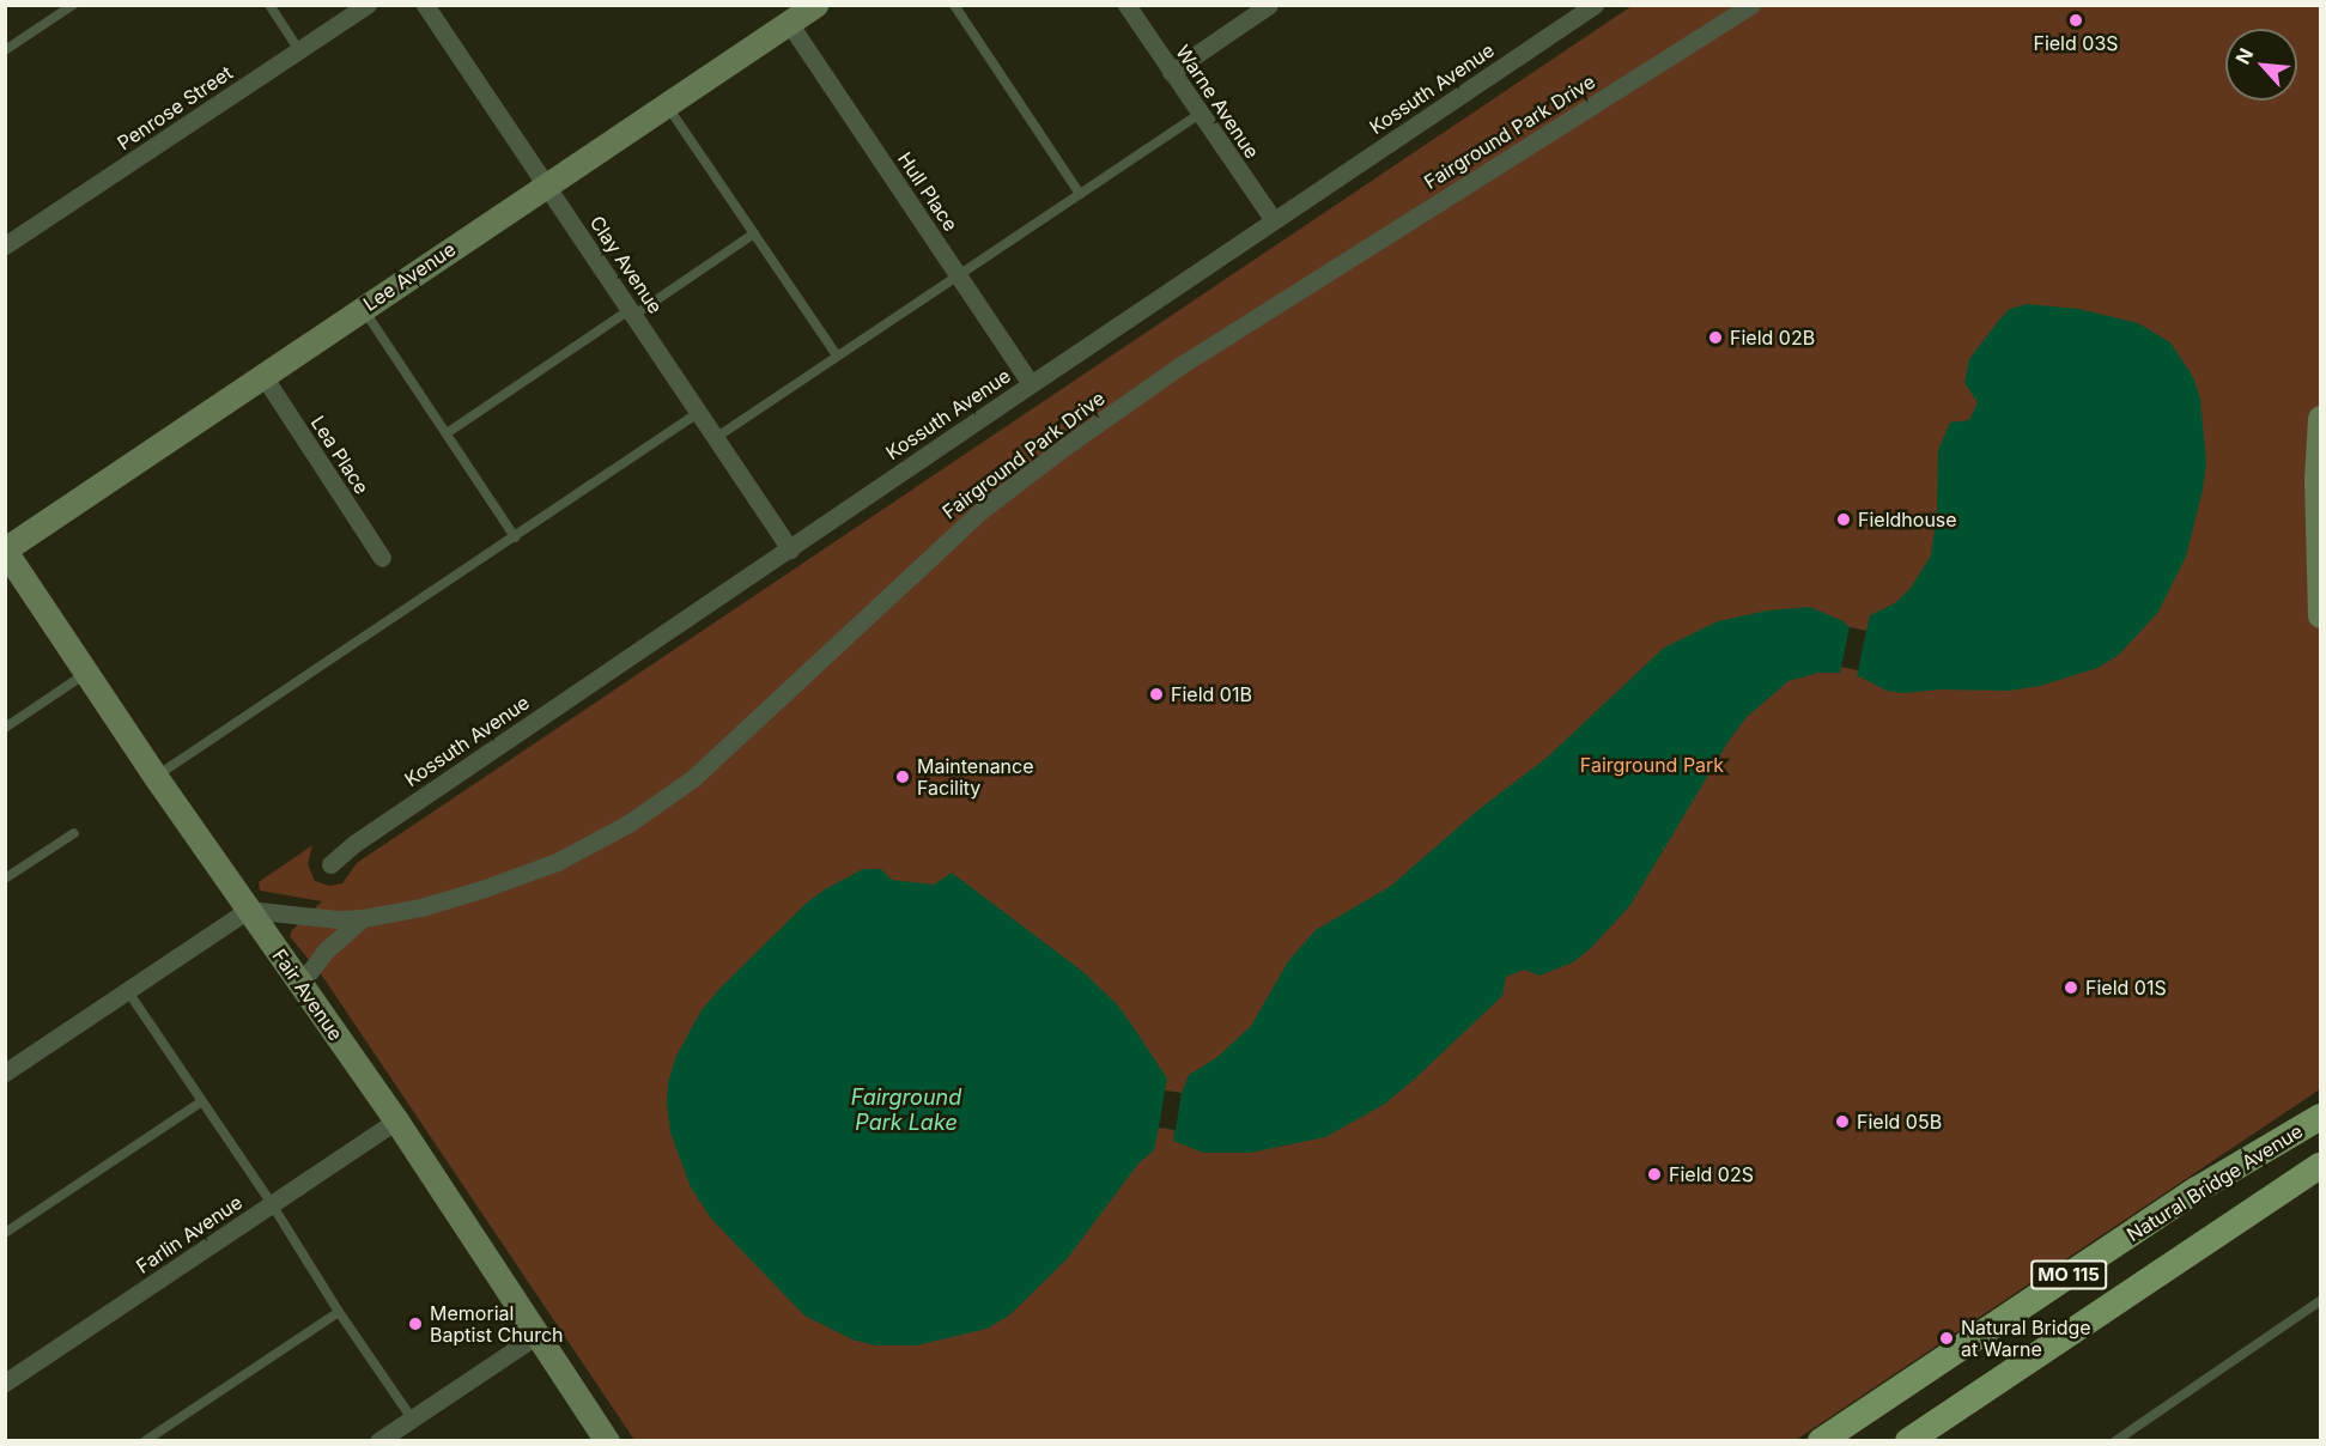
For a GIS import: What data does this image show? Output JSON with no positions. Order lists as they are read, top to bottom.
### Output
{
  "streets": {
    "main road": ["Natural Bridge Avenue", "MO 115"],
    "street": [
      "Kossuth Avenue",
      "Warne Avenue",
      "Penrose Street",
      "Fairground Park Drive",
      "Hull Place",
      "Clay Avenue",
      "Lee Avenue",
      "Lea Place",
      "Fair Avenue",
      "Farlin Avenue"
    ]
  },
  "crossings": [
    ["Kossuth Avenue", "Warne Avenue"],
    ["Kossuth Avenue", "Hull Place"],
    ["Kossuth Avenue", "Clay Avenue"],
    ["Fairground Park Drive", "Fair Avenue"],
    ["Hull Place", "Lee Avenue"],
    ["Clay Avenue", "Lee Avenue"],
    ["Lee Avenue", "Lea Place"],
    ["Lee Avenue", "Fair Avenue"],
    ["Fair Avenue", "Farlin Avenue"]
  ],
  "water": ["Fairground Park Lake"],
  "parks": ["Fairground Park"],
  "places": [
    "Field 03S",
    "Field 02B",
    "Fieldhouse",
    "Field 01B",
    "Maintenance Facility",
    "Field 01S",
    "Field 05B",
    "Field 02S",
    "Memorial Baptist Church",
    "Natural Bridge at Warne"
  ],
  "north": "top left"
}
